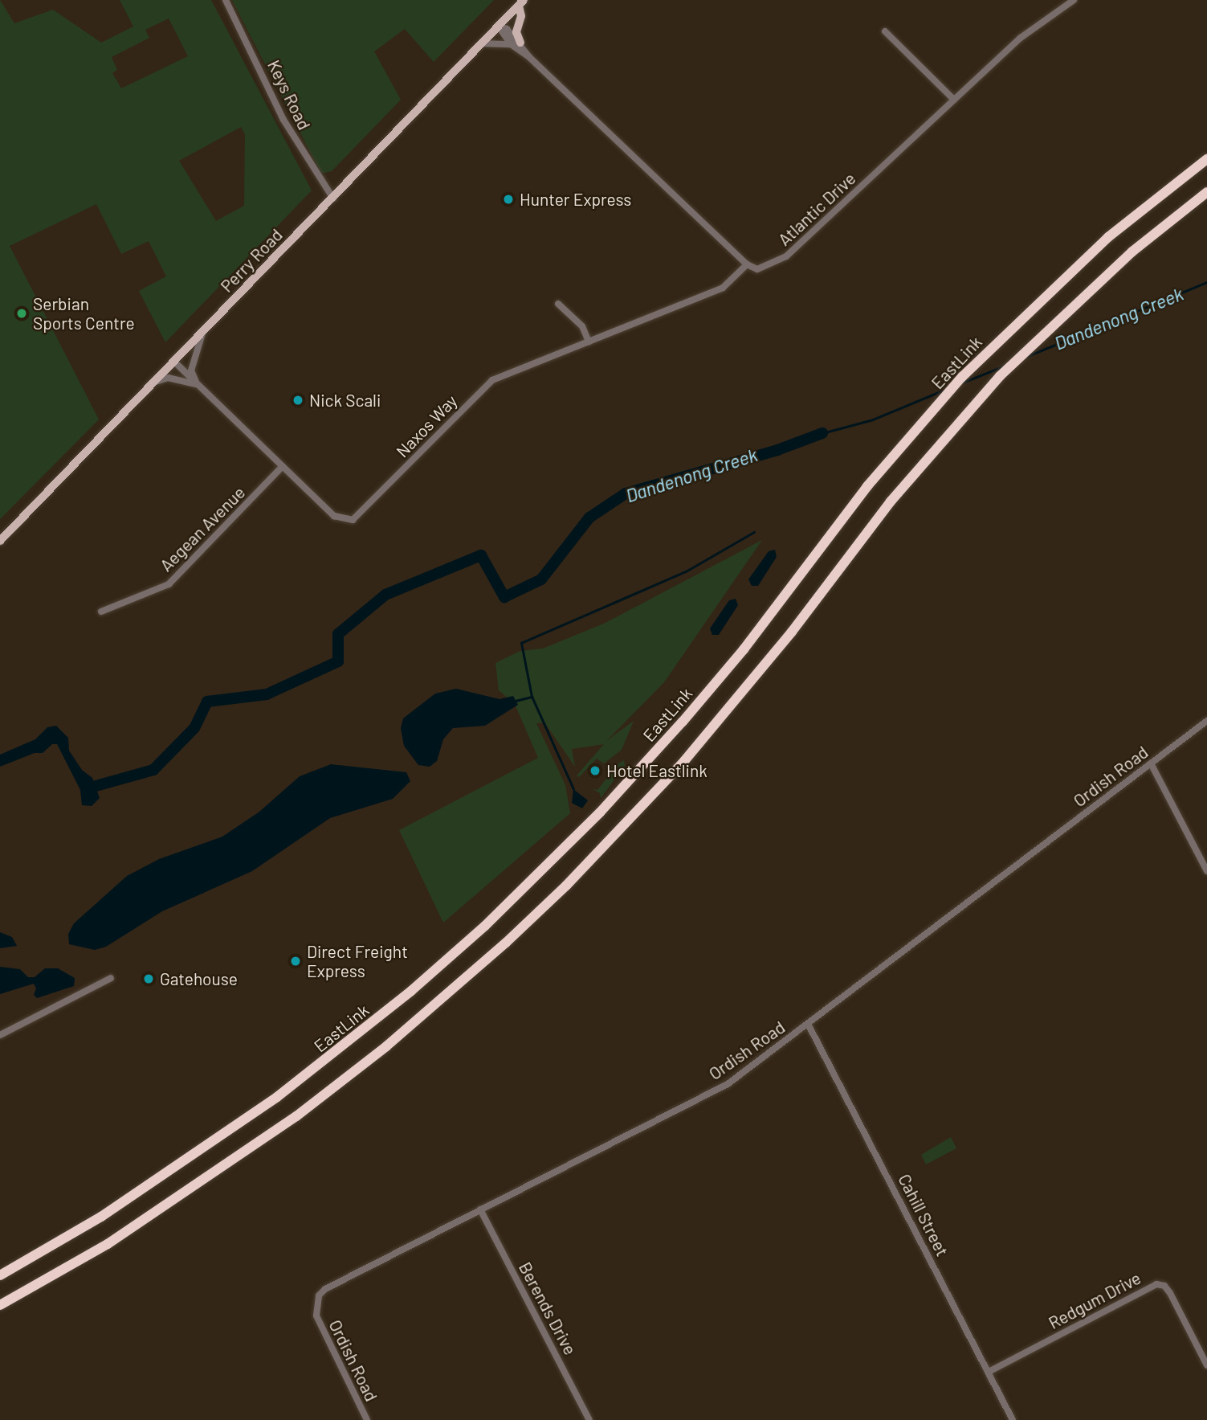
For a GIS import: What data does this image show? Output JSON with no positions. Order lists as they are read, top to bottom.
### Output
{
  "streets": {
    "highway": ["EastLink"],
    "main road": ["Perry Road"],
    "street": [
      "Keys Road",
      "Atlantic Drive",
      "Naxos Way",
      "Aegean Avenue",
      "Ordish Road",
      "Cahill Street",
      "Redgum Drive",
      "Berends Drive"
    ]
  },
  "crossings": [
    ["Keys Road", "Perry Road"],
    ["Atlantic Drive", "Naxos Way"],
    ["Perry Road", "Naxos Way"],
    ["Naxos Way", "Aegean Avenue"],
    ["Ordish Road", "Cahill Street"],
    ["Ordish Road", "Berends Drive"],
    ["Cahill Street", "Redgum Drive"]
  ],
  "water": ["Dandenong Creek"],
  "places": [
    "Hunter Express",
    "Serbian Sports Centre",
    "Nick Scali",
    "Hotel Eastlink",
    "Direct Freight Express",
    "Gatehouse"
  ]
}
